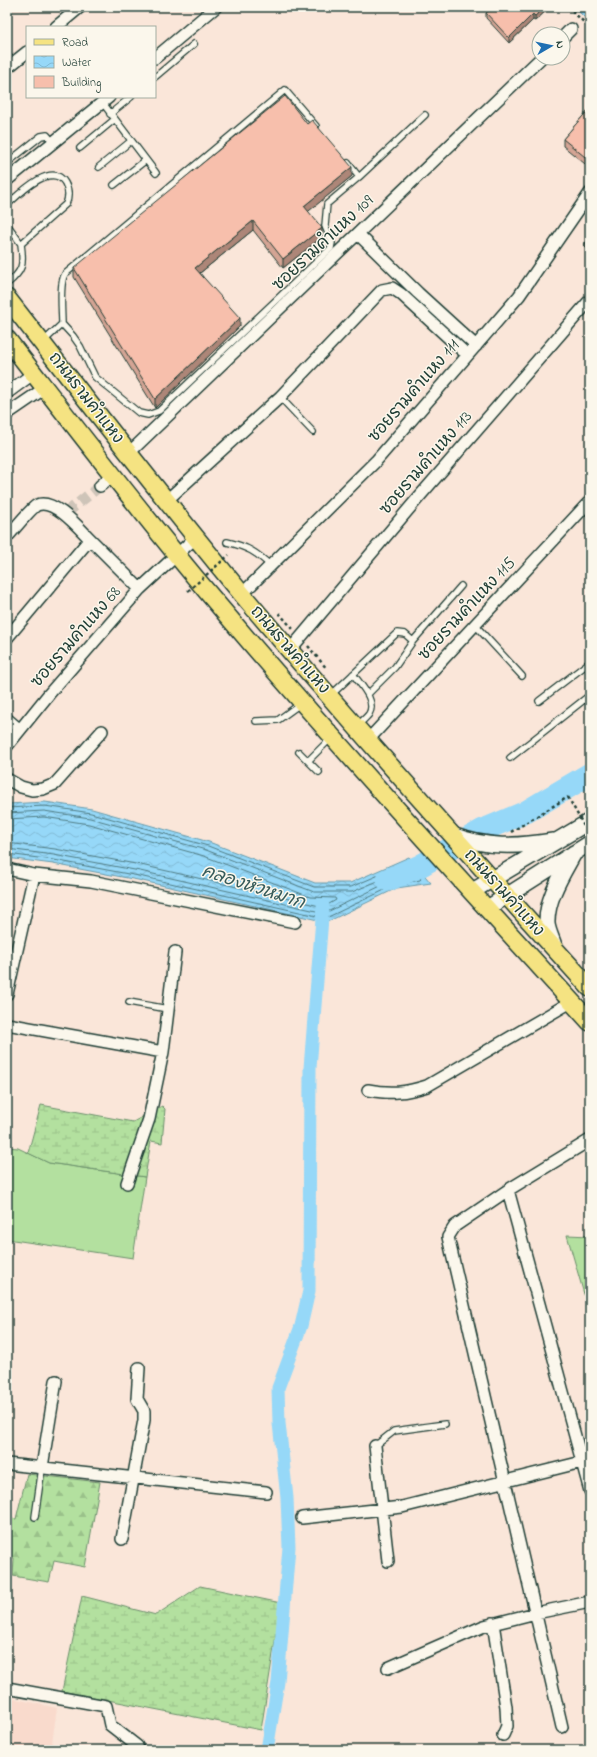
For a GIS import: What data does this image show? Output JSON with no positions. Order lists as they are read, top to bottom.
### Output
{
  "streets": {
    "main road": ["ถนนรามคำแหง"],
    "street": [
      "ซอยรามคำแหง 109",
      "ซอยรามคำแหง 111",
      "ซอยรามคำแหง 113",
      "ซอยรามคำแหง 115",
      "ซอยรามคำแหง 68"
    ]
  },
  "crossings": [
    ["ซอยรามคำแหง 109", "ถนนรามคำแหง"],
    ["ซอยรามคำแหง 111", "ถนนรามคำแหง"],
    ["ถนนรามคำแหง", "ซอยรามคำแหง 113"],
    ["ถนนรามคำแหง", "ซอยรามคำแหง 115"],
    ["ถนนรามคำแหง", "ซอยรามคำแหง 68"]
  ],
  "water": ["คลองหัวหมาก"],
  "legend": ["Road", "Water", "Building"],
  "north": "right"
}
